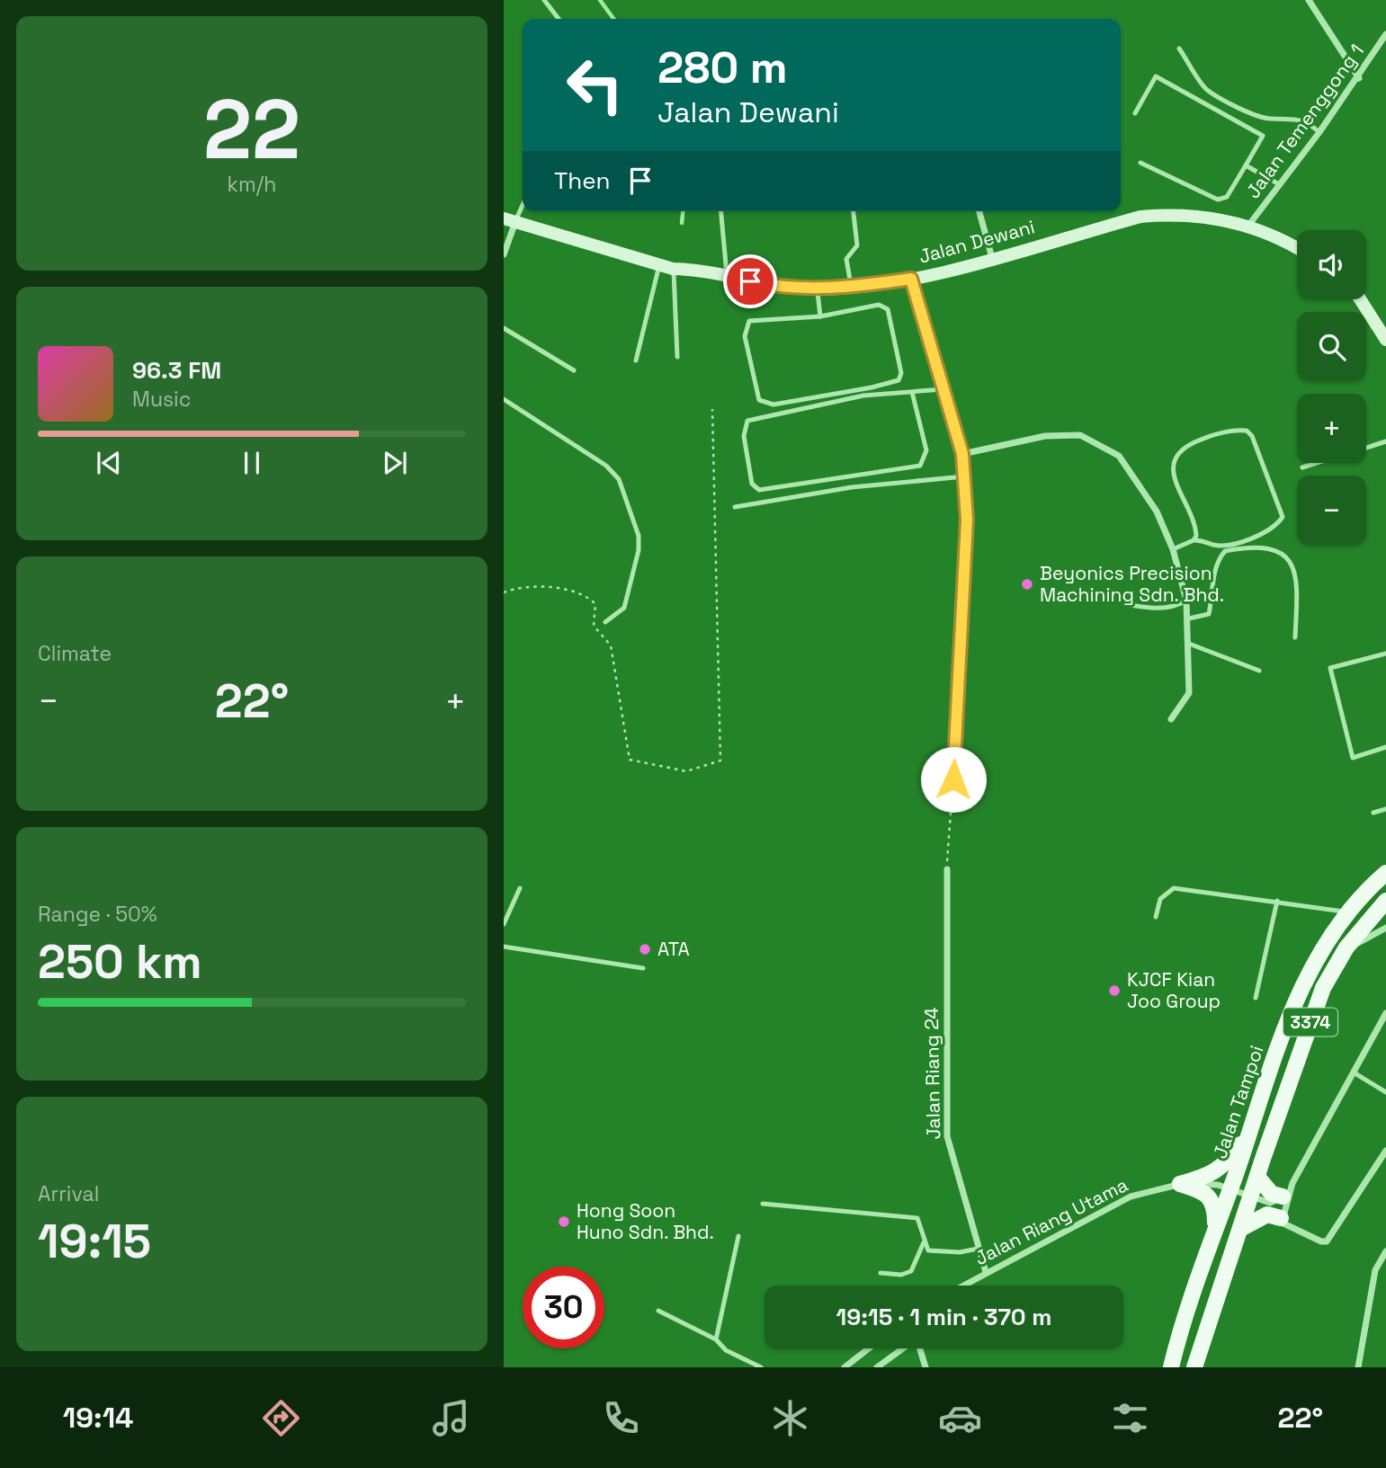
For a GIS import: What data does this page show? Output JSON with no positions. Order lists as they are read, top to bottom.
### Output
{
  "streets": {
    "main road": ["3374", "Jalan Tampoi"],
    "street": [
      "Jalan Temenggong 1",
      "Jalan Dewani",
      "Jalan Riang 24",
      "Jalan Riang Utama"
    ]
  },
  "crossings": [
    ["Jalan Temenggong 1", "Jalan Dewani"],
    ["3374", "Jalan Riang Utama"],
    ["Jalan Riang 24", "Jalan Riang Utama"],
    ["Jalan Tampoi", "Jalan Riang Utama"]
  ],
  "places": [
    "Beyonics Precision Machining Sdn. Bhd.",
    "ATA",
    "KJCF Kian Joo Group",
    "Hong Soon Huno Sdn. Bhd."
  ],
  "page": {
    "tile": [
      ["22", "km/h"],
      "Climate",
      ["Range · 50%", "250 km"],
      ["Arrival", "19:15"]
    ],
    "turn": ["280 m", "Jalan Dewani"],
    "then": "Then",
    "map_buttons": ["+", "−"],
    "song": ["96.3 FM", "Music"],
    "heat": ["−", "22°", "+"],
    "limit": "30",
    "trip": "19:15 · 1 min · 370 m",
    "tabs": ["19:14", "22°"]
  }
}
